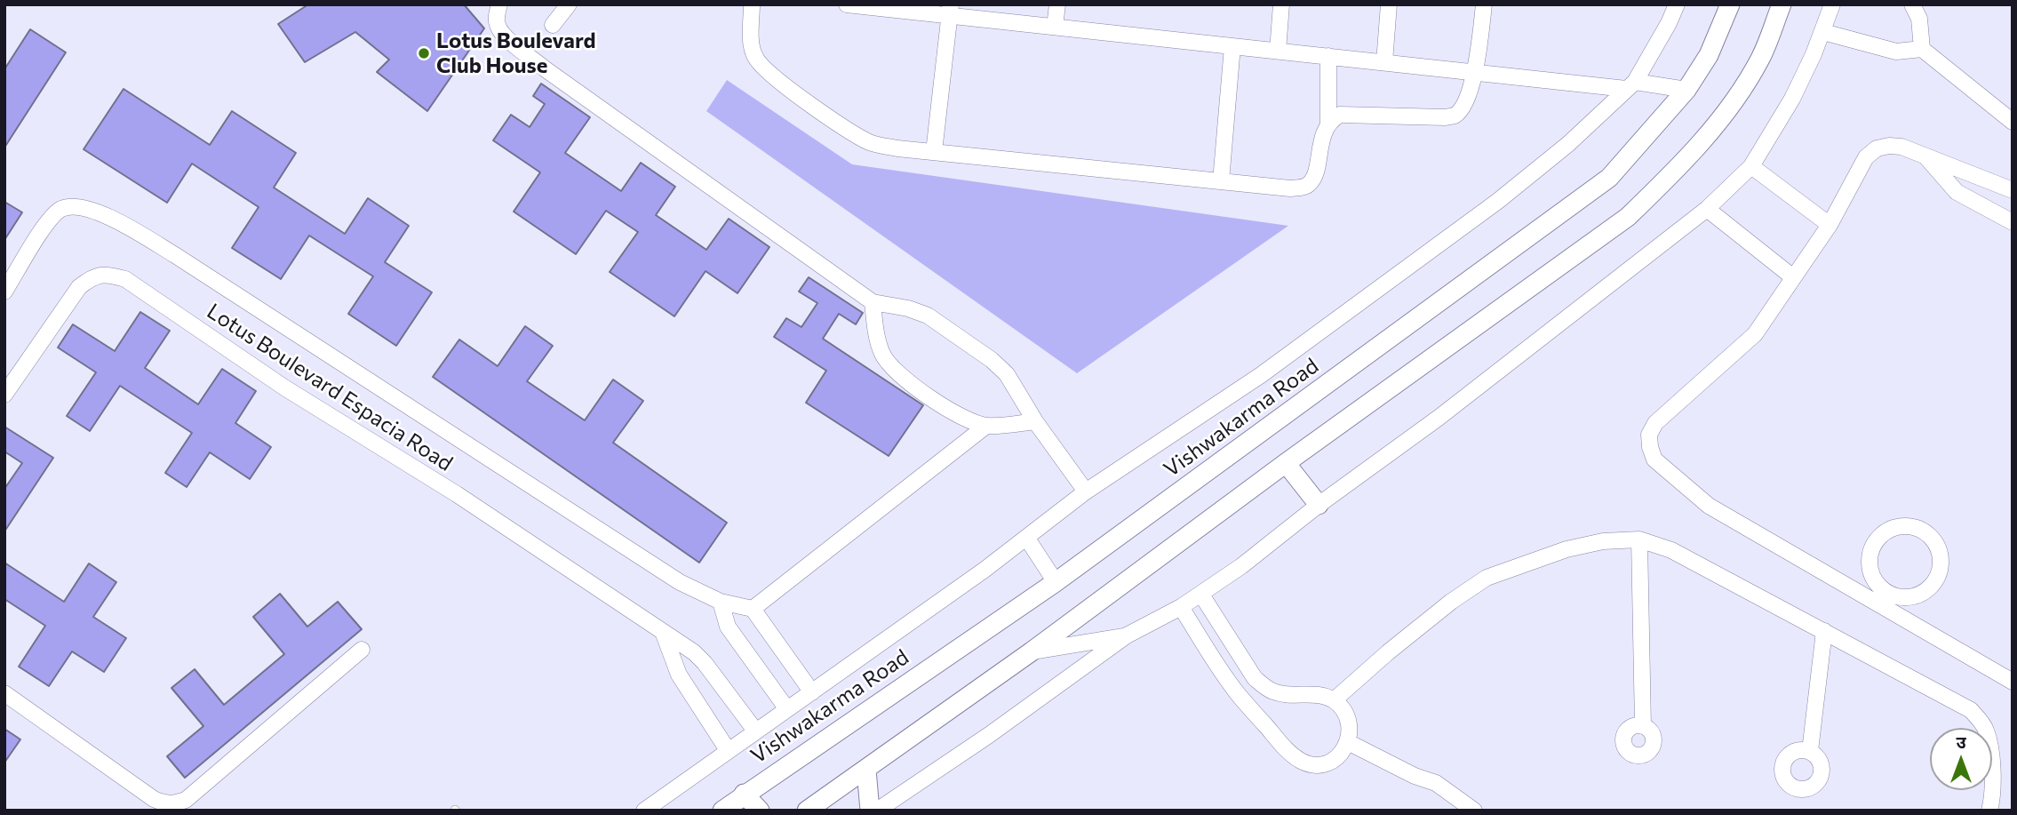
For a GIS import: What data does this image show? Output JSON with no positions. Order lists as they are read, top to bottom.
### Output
{
  "streets": {
    "street": ["Lotus Boulevard Espacia Road", "Vishwakarma Road"]
  },
  "places": ["Lotus Boulevard Club House"],
  "north": "top"
}
